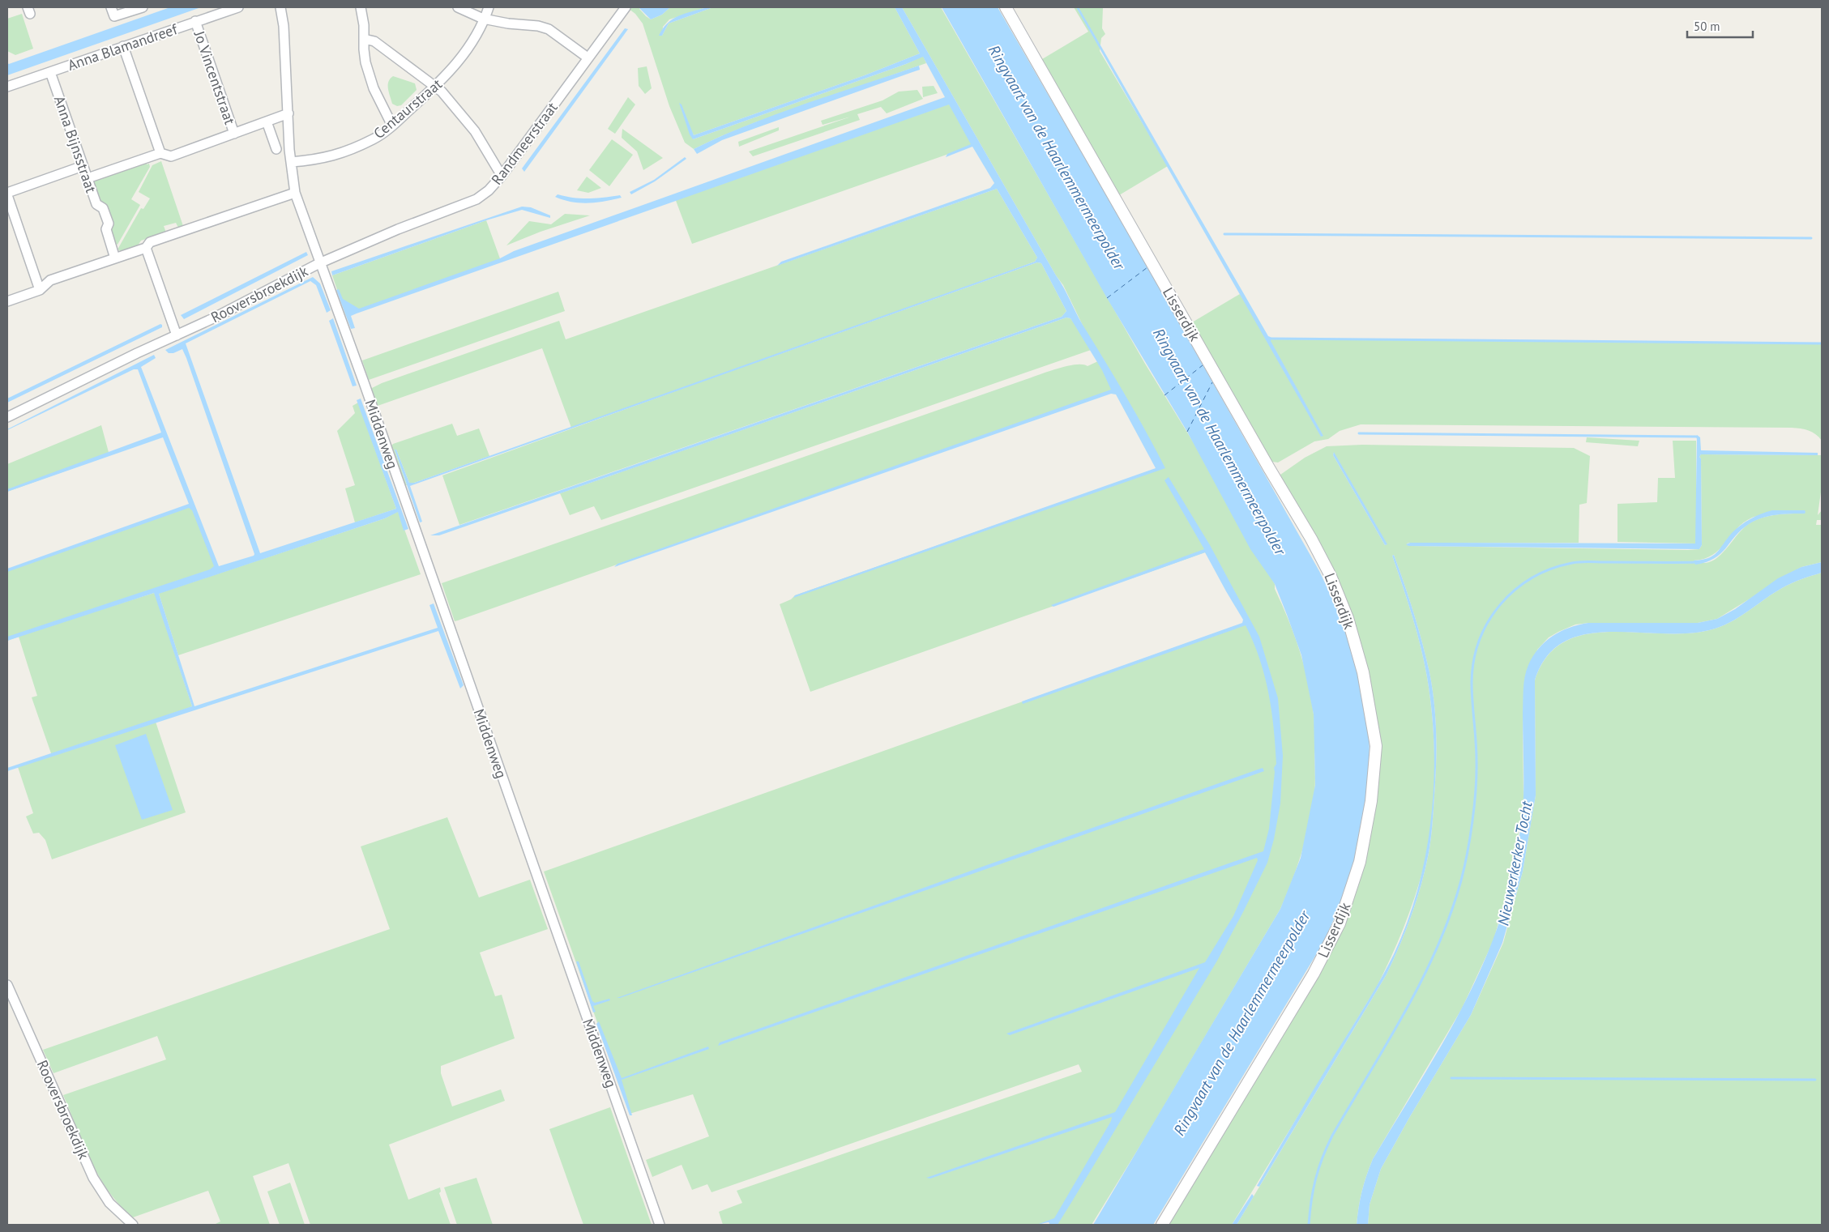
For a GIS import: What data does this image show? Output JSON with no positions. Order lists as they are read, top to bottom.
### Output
{
  "streets": {
    "street": [
      "Anna Blamandreef",
      "Jo Vincentstraat",
      "Centaurstraat",
      "Randmeerstraat",
      "Anna Bijnsstraat",
      "Rooversbroekdijk",
      "Lisserdijk",
      "Middenweg"
    ]
  },
  "crossings": [
    ["Anna Blamandreef", "Jo Vincentstraat"],
    ["Anna Blamandreef", "Anna Bijnsstraat"],
    ["Centaurstraat", "Rooversbroekdijk"],
    ["Randmeerstraat", "Rooversbroekdijk"],
    ["Randmeerstraat", "Middenweg"],
    ["Rooversbroekdijk", "Middenweg"]
  ],
  "water": ["Ringvaart van de Haarlemmermeerpolder", "Nieuwerkerker Tocht"],
  "scale_bar": "50 m"
}
